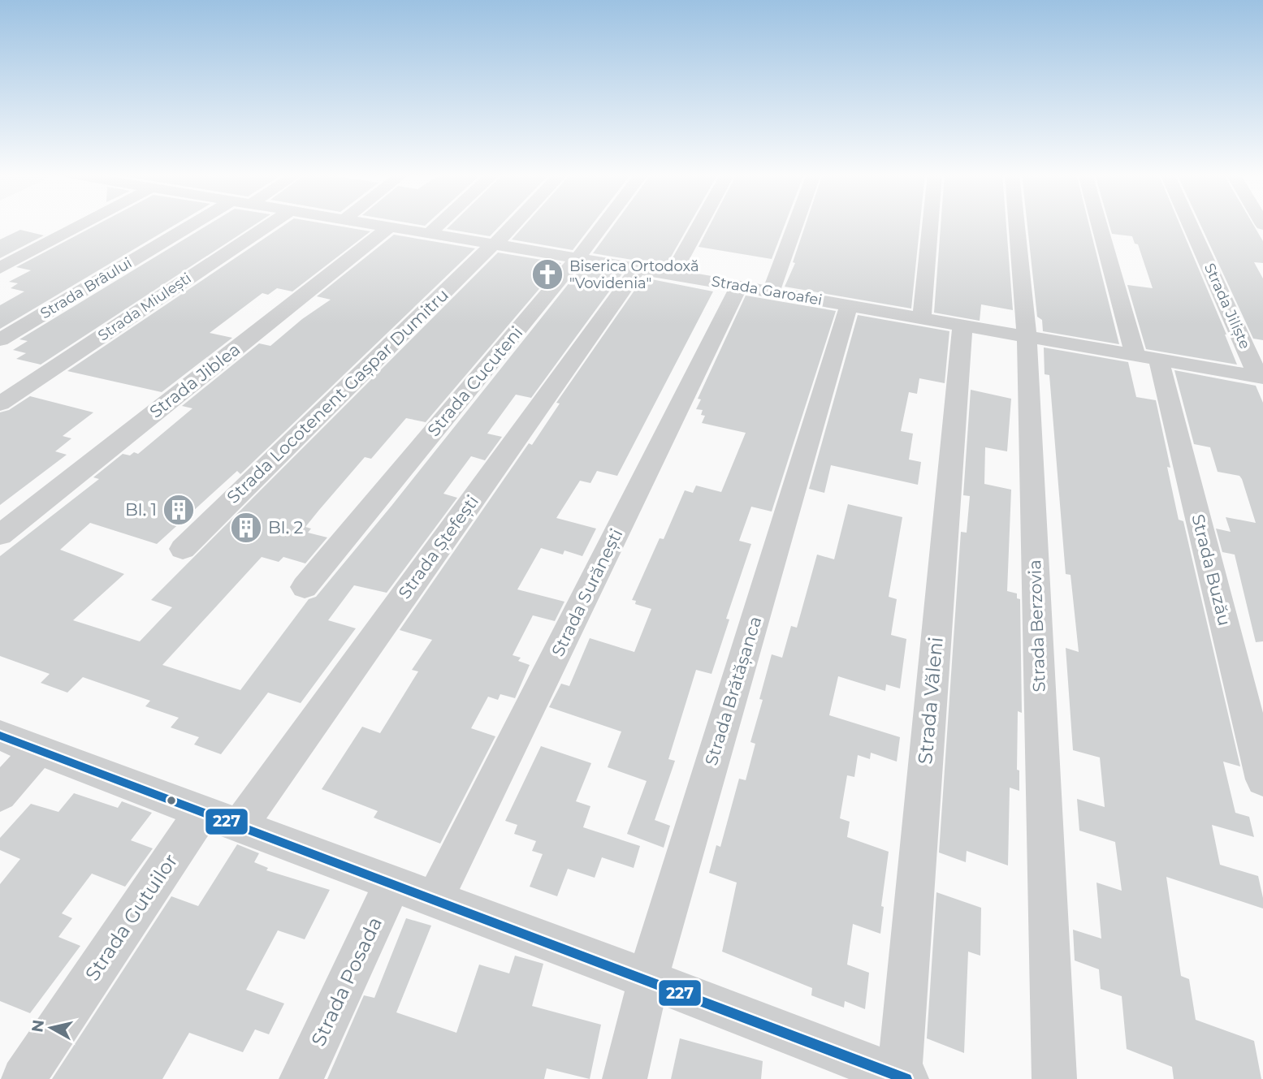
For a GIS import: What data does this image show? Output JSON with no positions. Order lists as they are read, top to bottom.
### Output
{
  "streets": {
    "street": [
      "Strada Brâului",
      "Strada Garoafei",
      "Strada Jiliște",
      "Strada Miulești",
      "Strada Jiblea",
      "Strada Cucuteni",
      "Strada Locotenent Gașpar Dumitru",
      "Strada Ștefești",
      "Strada Buzău",
      "Strada Surănești",
      "Strada Berzovia",
      "Strada Brătășanca",
      "Strada Văleni",
      "Strada Gutuilor",
      "Strada Posada"
    ]
  },
  "crossings": [
    ["Strada Garoafei", "Strada Jiliște"],
    ["Strada Garoafei", "Strada Jiblea"],
    ["Strada Garoafei", "Strada Cucuteni"],
    ["Strada Garoafei", "Strada Locotenent Gașpar Dumitru"],
    ["Strada Garoafei", "Strada Ștefești"],
    ["Strada Garoafei", "Strada Buzău"],
    ["Strada Garoafei", "Strada Surănești"],
    ["Strada Garoafei", "Strada Berzovia"],
    ["Strada Garoafei", "Strada Brătășanca"],
    ["Strada Garoafei", "Strada Văleni"]
  ],
  "places": {
    "church": ["Biserica Ortodoxă \"Vovidenia\""],
    "building": ["Bl. 1", "Bl. 2"]
  },
  "lines": ["transit line 227"],
  "north": "left"
}
